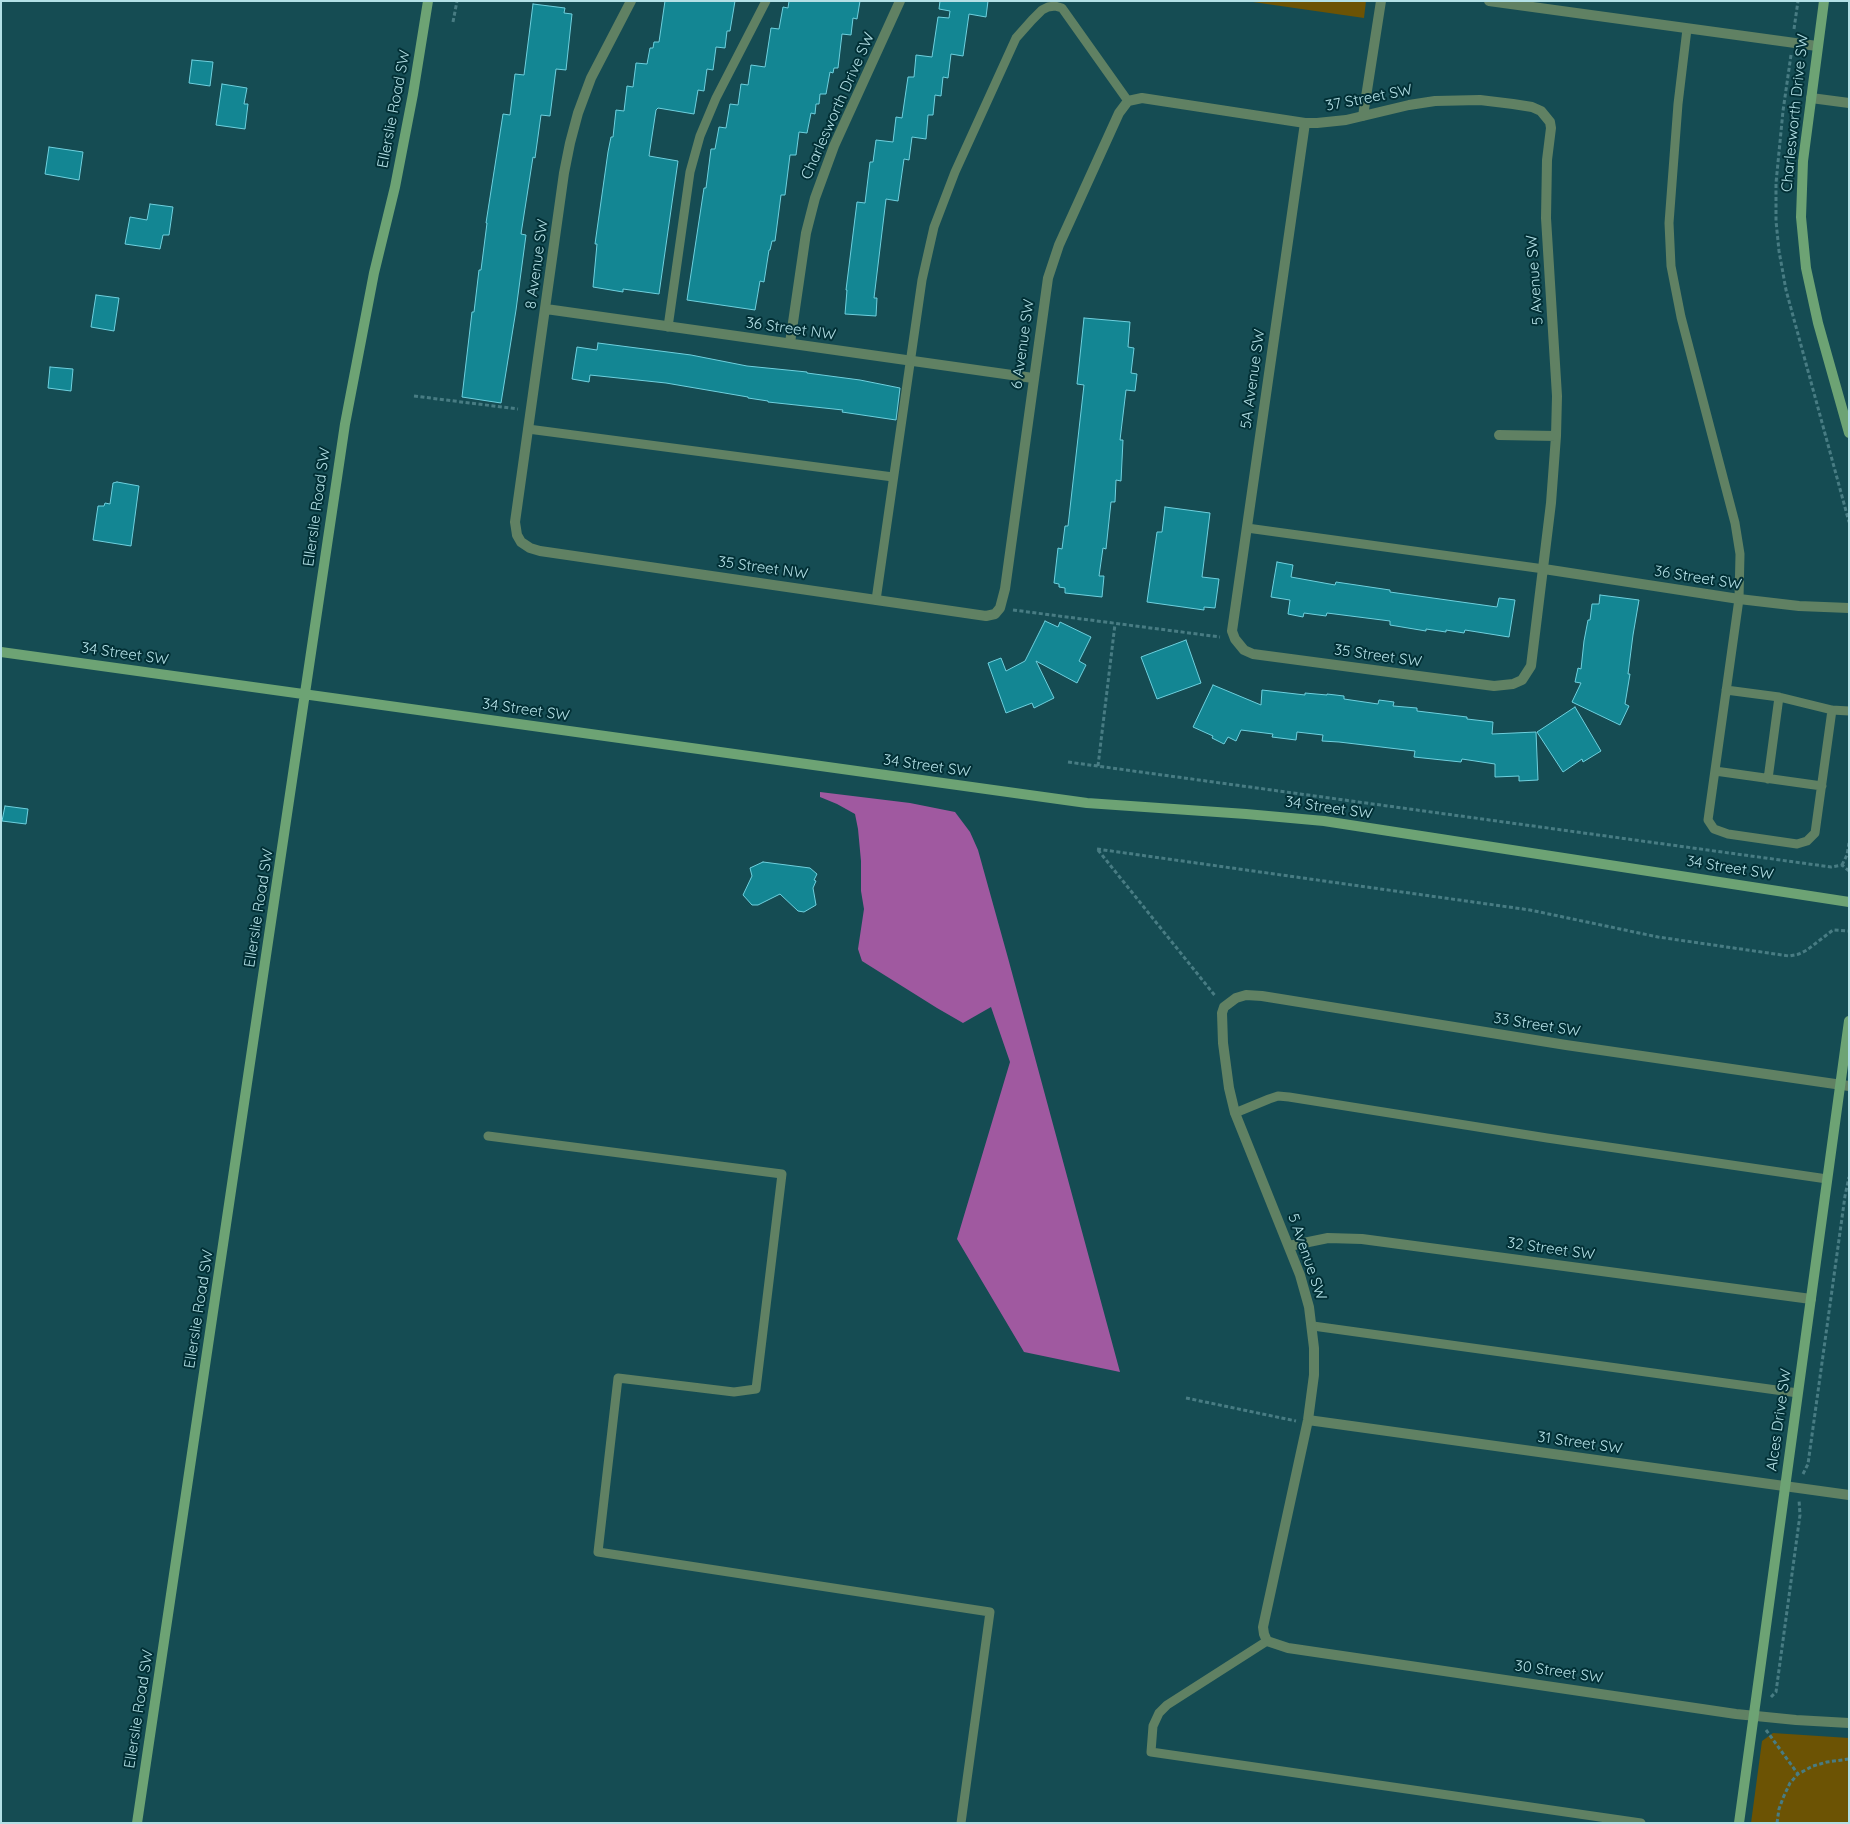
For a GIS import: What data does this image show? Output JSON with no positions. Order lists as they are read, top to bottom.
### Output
{
  "streets": {
    "main road": [
      "Charlesworth Drive SW",
      "Ellerslie Road SW",
      "34 Street SW",
      "Alces Drive SW"
    ],
    "street": [
      "37 Street SW",
      "8 Avenue SW",
      "5 Avenue SW",
      "36 Street NW",
      "6 Avenue SW",
      "5A Avenue SW",
      "35 Street NW",
      "36 Street SW",
      "35 Street SW",
      "33 Street SW",
      "32 Street SW",
      "31 Street SW",
      "30 Street SW"
    ]
  },
  "crossings": [
    ["37 Street SW", "5 Avenue SW"],
    ["37 Street SW", "6 Avenue SW"],
    ["37 Street SW", "5A Avenue SW"],
    ["Charlesworth Drive SW", "36 Street NW"],
    ["Ellerslie Road SW", "34 Street SW"],
    ["8 Avenue SW", "36 Street NW"],
    ["8 Avenue SW", "35 Street NW"],
    ["5 Avenue SW", "36 Street SW"],
    ["5 Avenue SW", "35 Street SW"],
    ["5 Avenue SW", "33 Street SW"],
    ["5 Avenue SW", "32 Street SW"],
    ["5 Avenue SW", "31 Street SW"],
    ["5 Avenue SW", "30 Street SW"],
    ["36 Street NW", "6 Avenue SW"],
    ["6 Avenue SW", "35 Street NW"],
    ["5A Avenue SW", "35 Street SW"],
    ["33 Street SW", "Alces Drive SW"],
    ["32 Street SW", "Alces Drive SW"],
    ["Alces Drive SW", "31 Street SW"],
    ["Alces Drive SW", "30 Street SW"]
  ]
}
